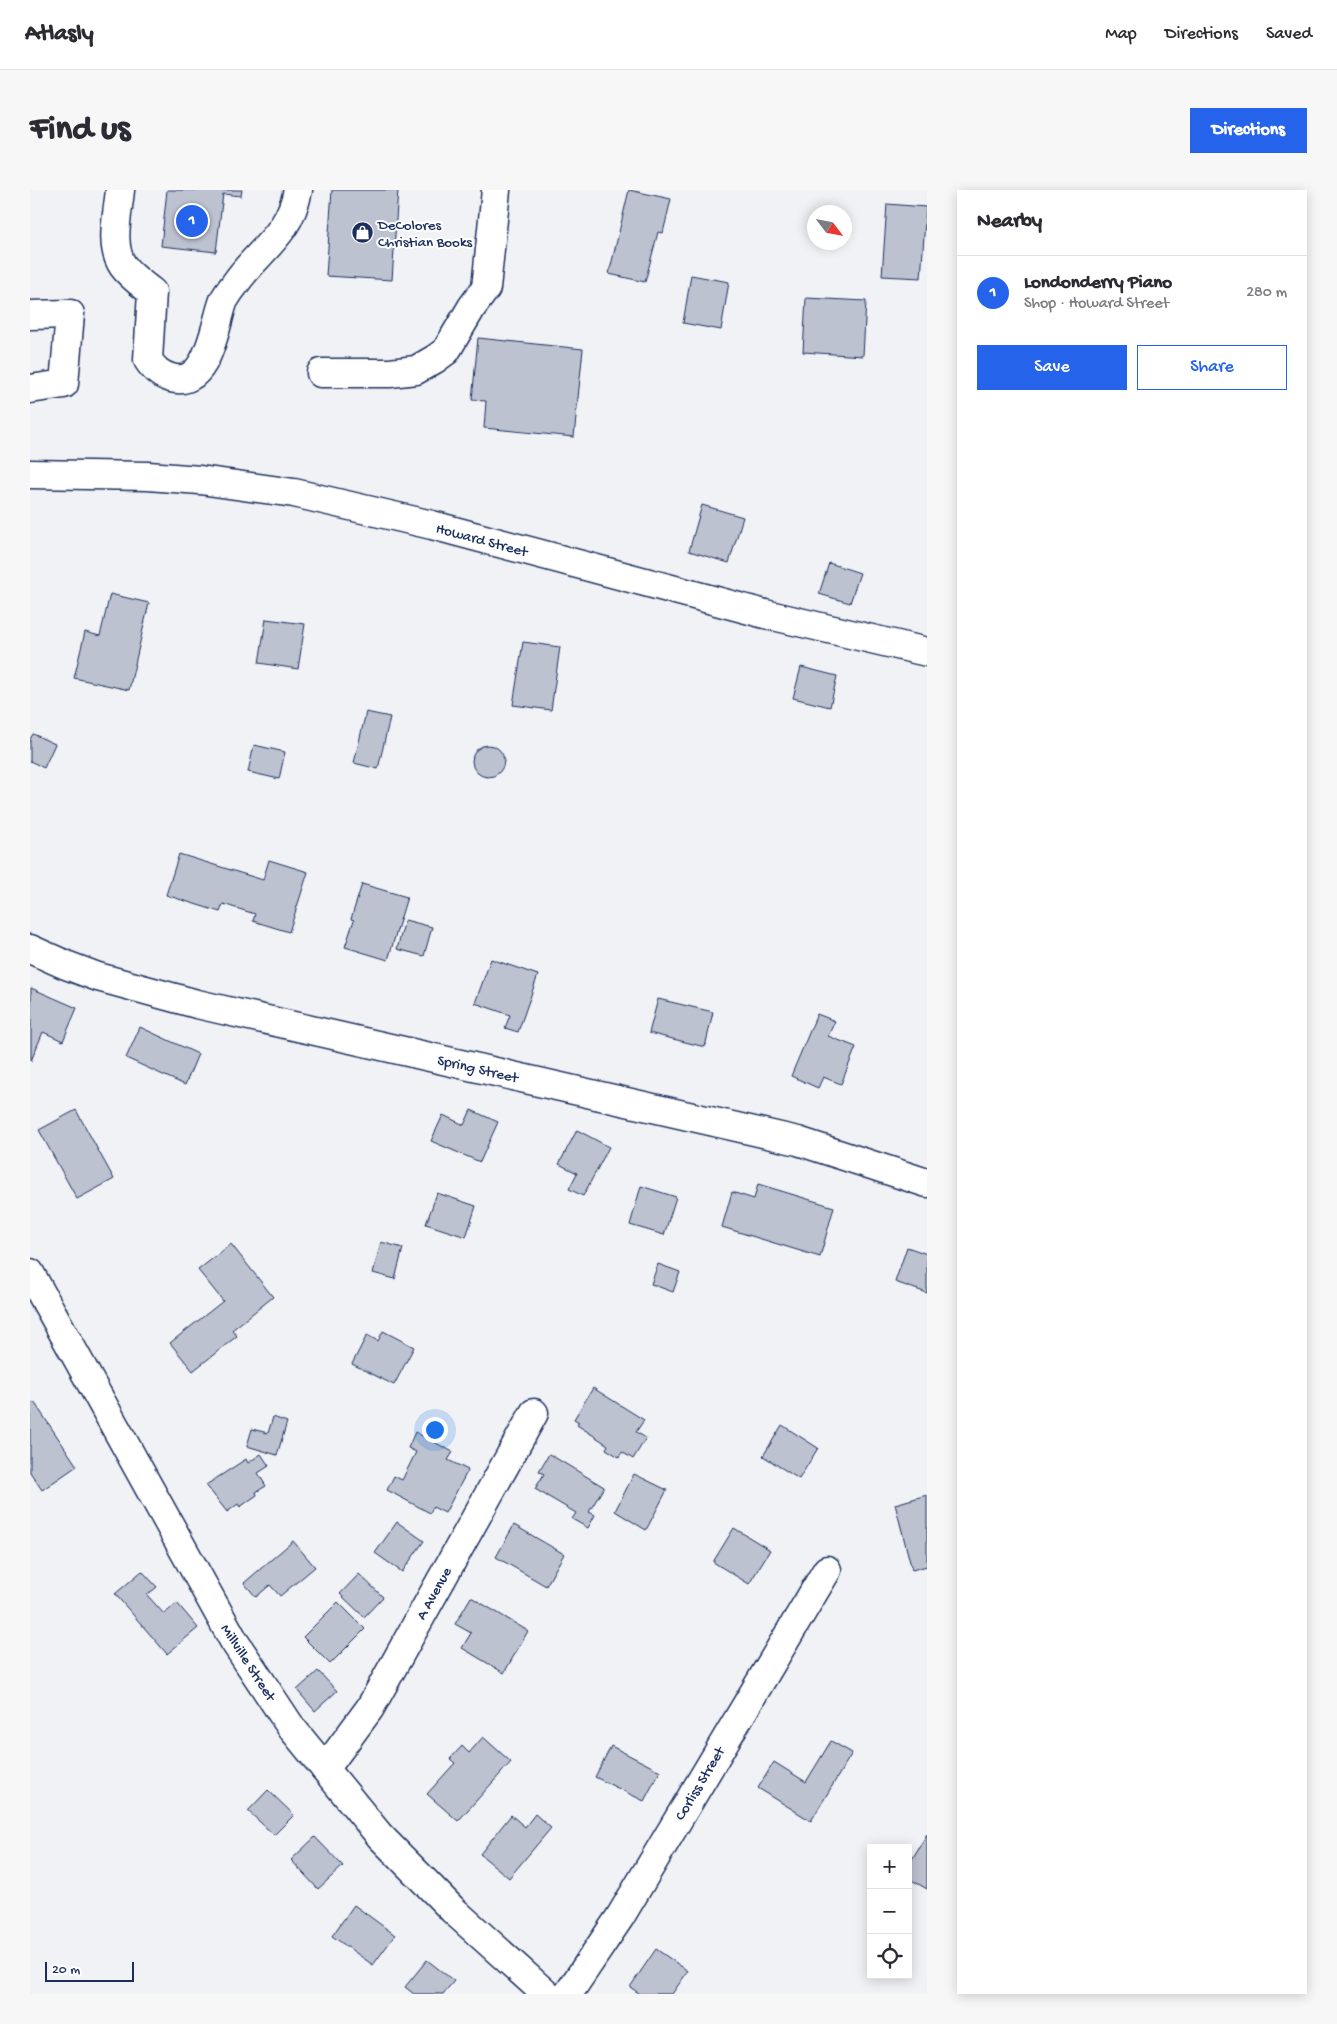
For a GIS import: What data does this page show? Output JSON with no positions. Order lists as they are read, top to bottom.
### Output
{
  "streets": {
    "street": [
      "Howard Street",
      "Spring Street",
      "A Avenue",
      "Millville Street",
      "Corliss Street"
    ]
  },
  "crossings": [
    ["A Avenue", "Millville Street"]
  ],
  "places": {
    "shop": ["DeColores Christian Books"]
  },
  "scale_bar": "20 m",
  "north": "bottom right",
  "page": {
    "header": "Atlasly",
    "nav": ["Map", "Directions", "Saved"],
    "buttons": [
      "Directions",
      ["Save", "Share"]
    ],
    "title": "Find us",
    "heading": "Nearby",
    "pins": "1",
    "list": [
      {
        "mark": "1",
        "name": "Londonderry Piano",
        "note": "Shop · Howard Street",
        "value": "280 m"
      }
    ],
    "map_buttons": ["+", "−"],
    "scale": "20 m"
  }
}
